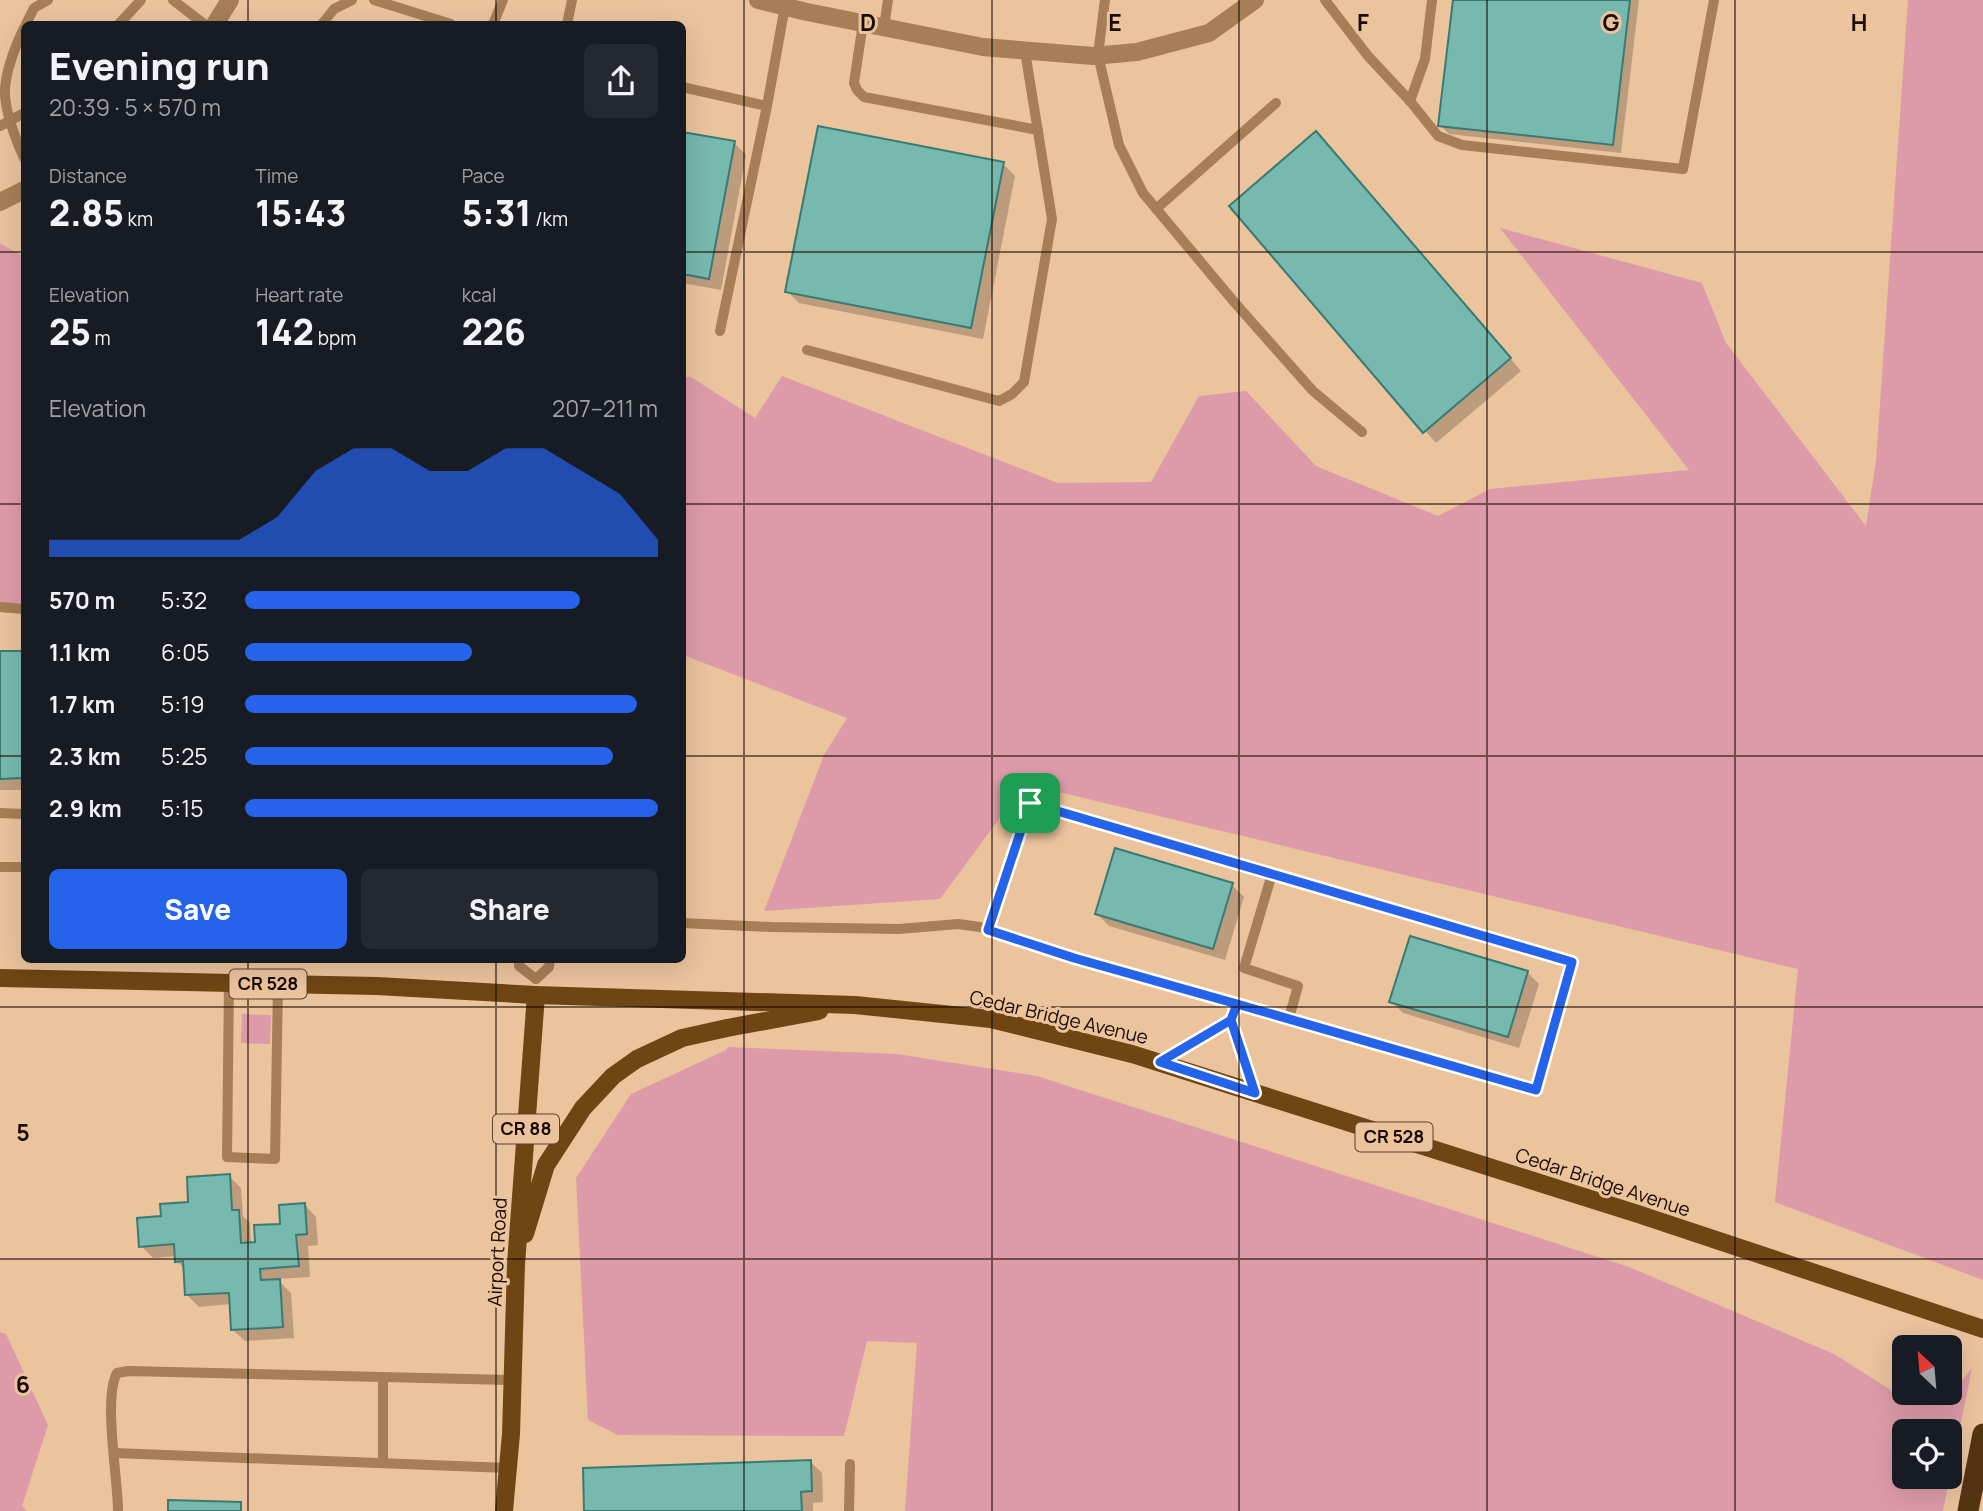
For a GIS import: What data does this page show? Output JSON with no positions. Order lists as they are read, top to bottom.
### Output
{
  "streets": {
    "main road": [
      "CR 528",
      "Cedar Bridge Avenue",
      "CR 88",
      "Airport Road"
    ]
  },
  "crossings": [
    ["Cedar Bridge Avenue", "Airport Road"]
  ],
  "north": "top left",
  "page": {
    "heading": ["Evening run", "20:39 · 5 × 570 m"],
    "stats": [
      ["Distance", "2.85 km"],
      ["Time", "15:43"],
      ["Pace", "5:31 /km"],
      ["Elevation", "25 m"],
      ["Heart rate", "142 bpm"],
      ["kcal", "226"]
    ],
    "chart": ["Elevation", "207–211 m"],
    "list": [
      {
        "name": "570 m",
        "note": "5:32"
      },
      {
        "name": "1.1 km",
        "note": "6:05"
      },
      {
        "name": "1.7 km",
        "note": "5:19"
      },
      {
        "name": "2.3 km",
        "note": "5:25"
      },
      {
        "name": "2.9 km",
        "note": "5:15"
      }
    ],
    "buttons": ["Save", "Share"]
  },
  "grid": {
    "columns": [
      "D",
      "E",
      "F",
      "G",
      "H"
    ],
    "rows": ["5", "6"]
  }
}
